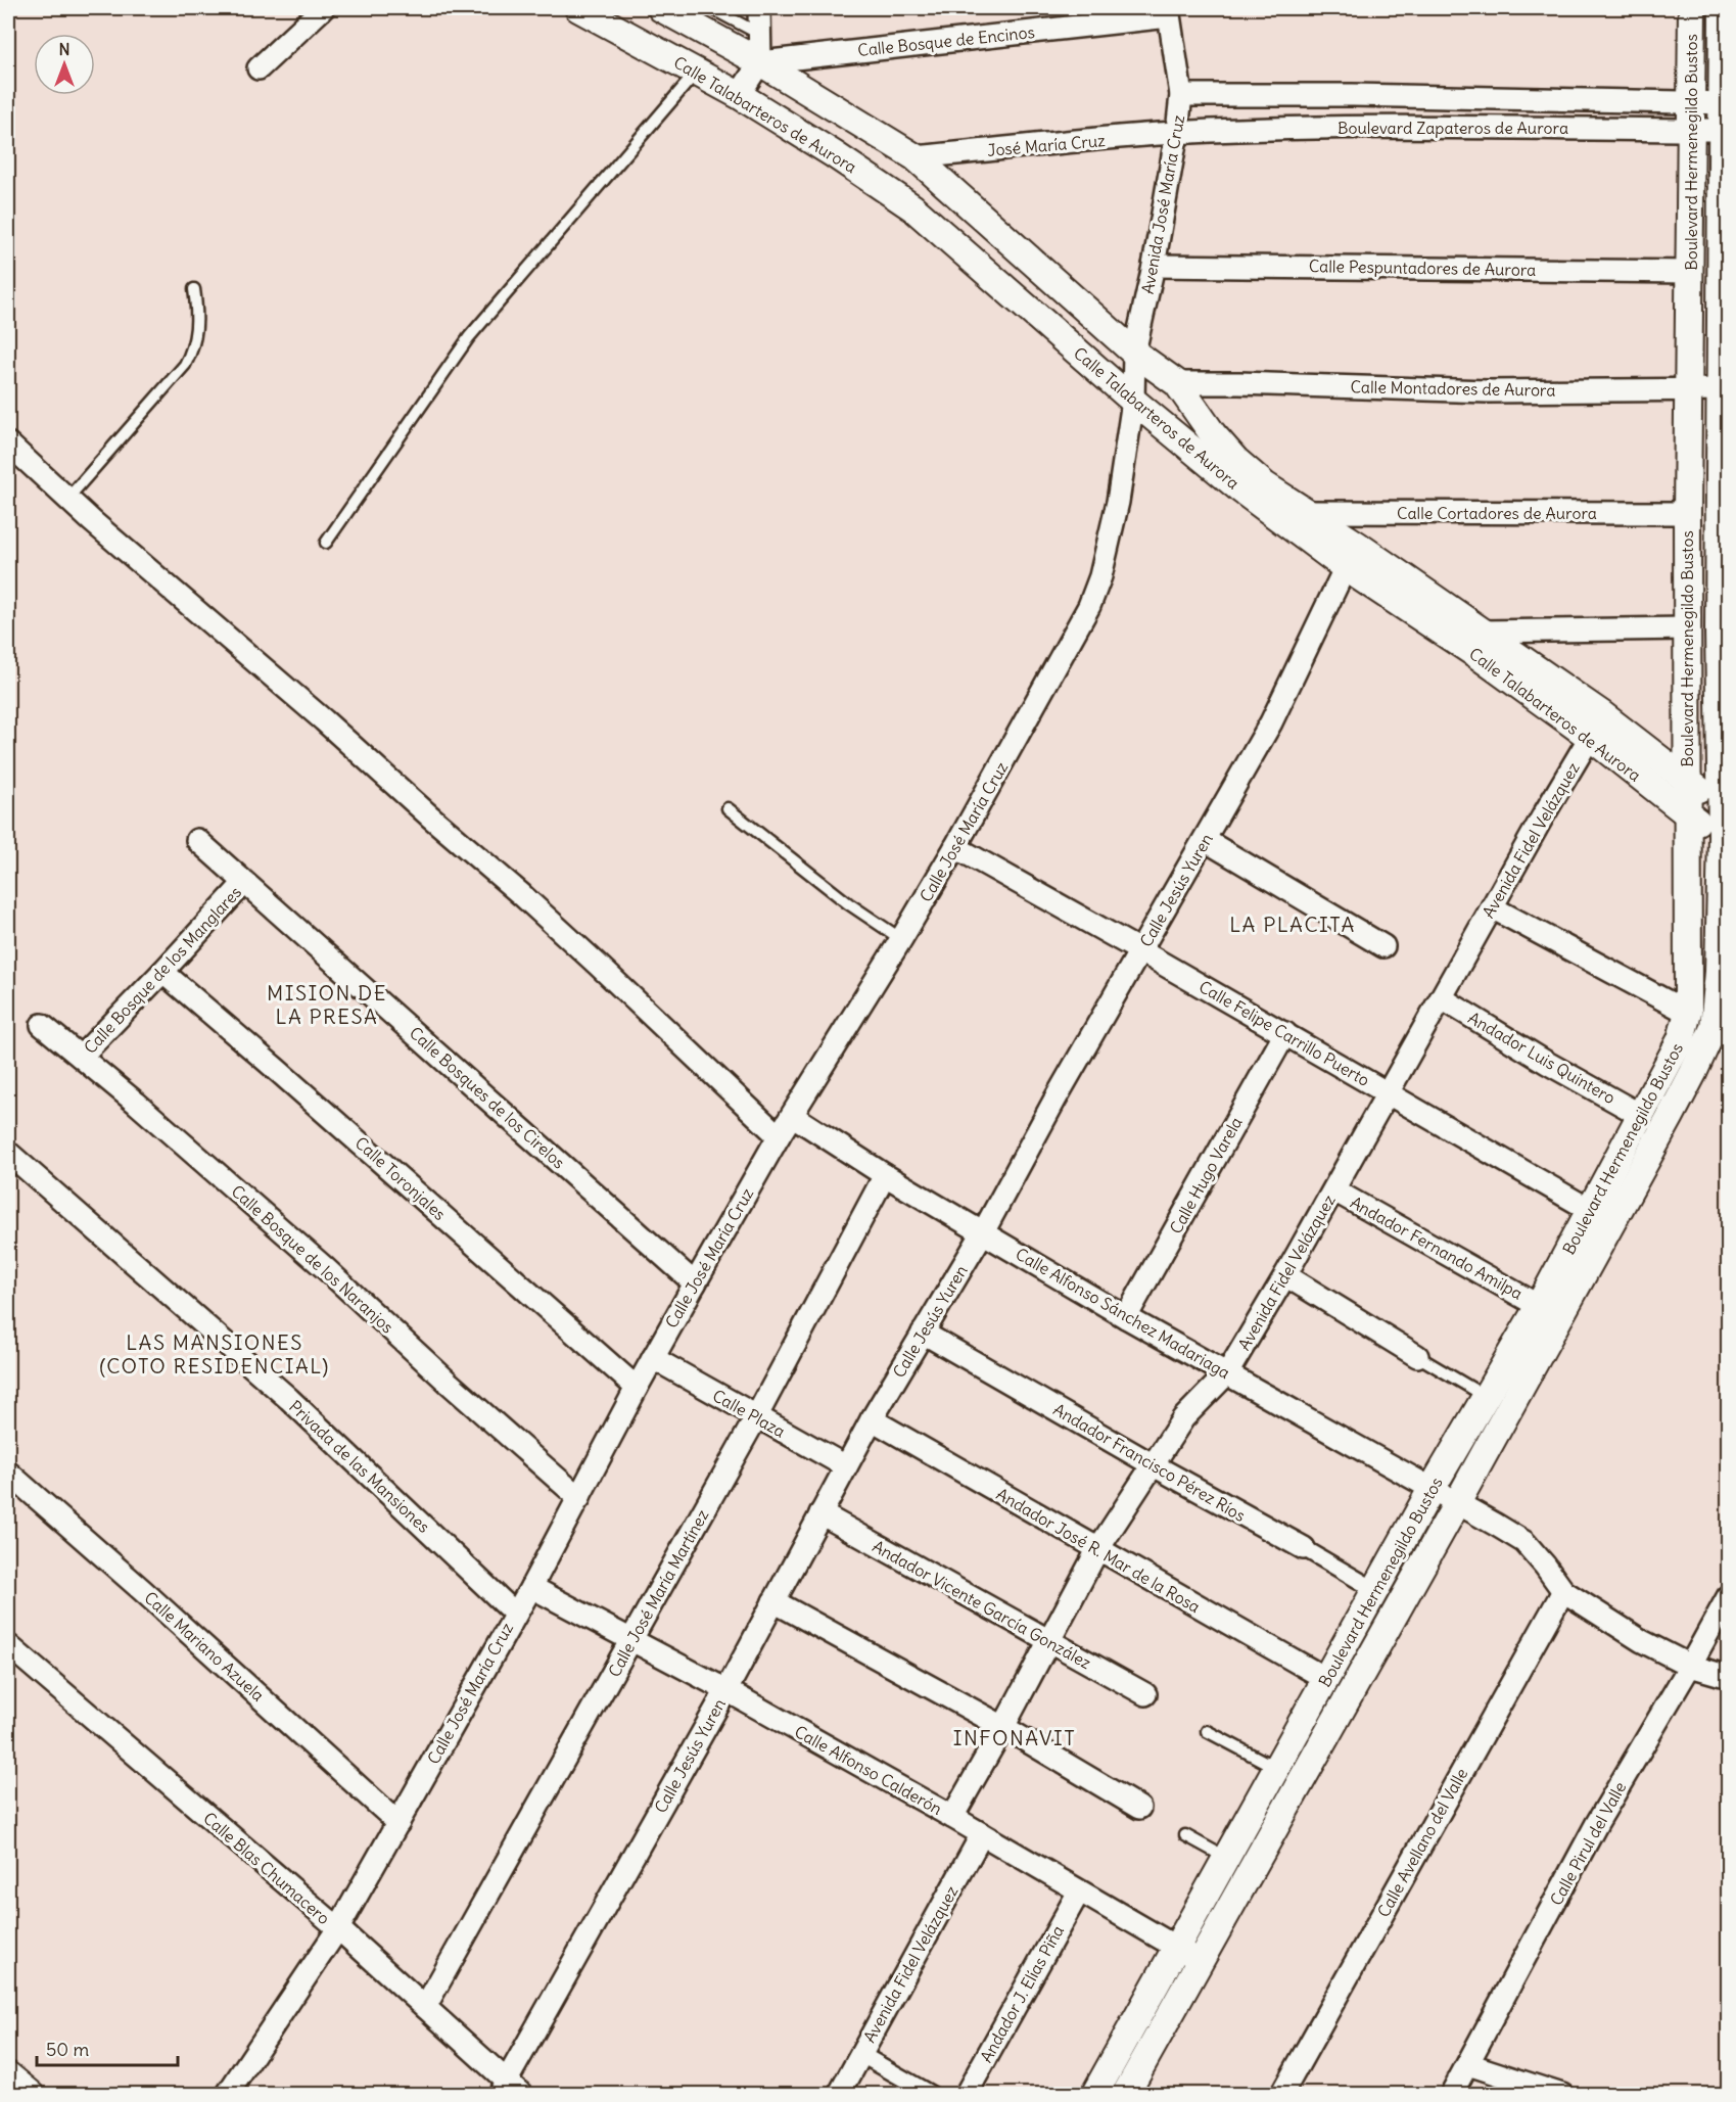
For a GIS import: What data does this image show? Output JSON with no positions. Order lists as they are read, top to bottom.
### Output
{
  "streets": {
    "street": [
      "Calle Bosque de Encinos",
      "Calle Talabarteros de Aurora",
      "Boulevard Zapateros de Aurora",
      "José María Cruz",
      "Boulevard Hermenegildo Bustos",
      "Avenida José María Cruz",
      "Calle Pespuntadores de Aurora",
      "Calle Montadores de Aurora",
      "Calle Cortadores de Aurora",
      "Calle José María Cruz",
      "Avenida Fidel Velázquez",
      "Calle Jesús Yuren",
      "Calle Bosque de los Manglares",
      "Calle Felipe Carrillo Puerto",
      "Andador Luis Quintero",
      "Calle Bosques de los Cirelos",
      "Calle Hugo Varela",
      "Calle Toronjales",
      "Andador Fernando Amilpa",
      "Calle Bosque de los Naranjos",
      "Calle Alfonso Sánchez Madariaga",
      "Calle Plaza",
      "Andador Francisco Pérez Ríos",
      "Privada de las Mansiones",
      "Andador José R. Mar de la Rosa",
      "Calle José María Martínez",
      "Andador Vicente García González",
      "Calle Mariano Azuela",
      "Calle Alfonso Calderón",
      "Calle Avellano del Valle",
      "Calle Pirul del Valle",
      "Calle Blas Chumacero",
      "Andador J. Elías Piña"
    ]
  },
  "crossings": [
    ["Calle Bosque de Encinos", "Calle Talabarteros de Aurora"],
    ["Calle Bosque de Encinos", "Avenida José María Cruz"],
    ["Calle Talabarteros de Aurora", "José María Cruz"],
    ["Calle Talabarteros de Aurora", "Boulevard Hermenegildo Bustos"],
    ["Calle Talabarteros de Aurora", "Avenida José María Cruz"],
    ["Calle Talabarteros de Aurora", "Calle Montadores de Aurora"],
    ["Calle Talabarteros de Aurora", "Calle Cortadores de Aurora"],
    ["Calle Talabarteros de Aurora", "Calle José María Cruz"],
    ["Calle Talabarteros de Aurora", "Avenida Fidel Velázquez"],
    ["Calle Talabarteros de Aurora", "Calle Jesús Yuren"],
    ["Boulevard Zapateros de Aurora", "José María Cruz"],
    ["Boulevard Zapateros de Aurora", "Boulevard Hermenegildo Bustos"],
    ["Boulevard Zapateros de Aurora", "Avenida José María Cruz"],
    ["José María Cruz", "Avenida José María Cruz"],
    ["Boulevard Hermenegildo Bustos", "Calle Pespuntadores de Aurora"],
    ["Boulevard Hermenegildo Bustos", "Calle Montadores de Aurora"],
    ["Boulevard Hermenegildo Bustos", "Calle Cortadores de Aurora"],
    ["Boulevard Hermenegildo Bustos", "Calle Felipe Carrillo Puerto"],
    ["Boulevard Hermenegildo Bustos", "Andador Luis Quintero"],
    ["Boulevard Hermenegildo Bustos", "Andador Fernando Amilpa"],
    ["Boulevard Hermenegildo Bustos", "Calle Alfonso Sánchez Madariaga"],
    ["Boulevard Hermenegildo Bustos", "Andador Francisco Pérez Ríos"],
    ["Boulevard Hermenegildo Bustos", "Andador José R. Mar de la Rosa"],
    ["Boulevard Hermenegildo Bustos", "Calle Alfonso Calderón"],
    ["Avenida José María Cruz", "Calle Pespuntadores de Aurora"],
    ["Avenida José María Cruz", "Calle José María Cruz"],
    ["Calle José María Cruz", "Calle Felipe Carrillo Puerto"],
    ["Calle José María Cruz", "Calle Bosques de los Cirelos"],
    ["Calle José María Cruz", "Calle Toronjales"],
    ["Calle José María Cruz", "Calle Bosque de los Naranjos"],
    ["Calle José María Cruz", "Calle Alfonso Sánchez Madariaga"],
    ["Calle José María Cruz", "Calle Plaza"],
    ["Calle José María Cruz", "Privada de las Mansiones"],
    ["Calle José María Cruz", "Calle Mariano Azuela"],
    ["Calle José María Cruz", "Calle Alfonso Calderón"],
    ["Calle José María Cruz", "Calle Blas Chumacero"],
    ["Avenida Fidel Velázquez", "Calle Felipe Carrillo Puerto"],
    ["Avenida Fidel Velázquez", "Andador Luis Quintero"],
    ["Avenida Fidel Velázquez", "Andador Fernando Amilpa"],
    ["Avenida Fidel Velázquez", "Calle Alfonso Sánchez Madariaga"],
    ["Avenida Fidel Velázquez", "Andador Francisco Pérez Ríos"],
    ["Avenida Fidel Velázquez", "Andador José R. Mar de la Rosa"],
    ["Avenida Fidel Velázquez", "Andador Vicente García González"],
    ["Avenida Fidel Velázquez", "Calle Alfonso Calderón"],
    ["Calle Jesús Yuren", "Calle Felipe Carrillo Puerto"],
    ["Calle Jesús Yuren", "Calle Alfonso Sánchez Madariaga"],
    ["Calle Jesús Yuren", "Calle Plaza"],
    ["Calle Jesús Yuren", "Andador Francisco Pérez Ríos"],
    ["Calle Jesús Yuren", "Andador José R. Mar de la Rosa"],
    ["Calle Jesús Yuren", "Andador Vicente García González"],
    ["Calle Jesús Yuren", "Calle Alfonso Calderón"],
    ["Calle Jesús Yuren", "Calle Blas Chumacero"],
    ["Calle Bosque de los Manglares", "Calle Bosques de los Cirelos"],
    ["Calle Bosque de los Manglares", "Calle Toronjales"],
    ["Calle Bosque de los Manglares", "Calle Bosque de los Naranjos"],
    ["Calle Felipe Carrillo Puerto", "Calle Hugo Varela"],
    ["Calle Hugo Varela", "Calle Alfonso Sánchez Madariaga"],
    ["Calle Alfonso Sánchez Madariaga", "Calle José María Martínez"],
    ["Calle Alfonso Sánchez Madariaga", "Calle Avellano del Valle"],
    ["Calle Plaza", "Calle José María Martínez"],
    ["Calle José María Martínez", "Calle Alfonso Calderón"],
    ["Calle José María Martínez", "Calle Blas Chumacero"],
    ["Calle Alfonso Calderón", "Andador J. Elías Piña"]
  ],
  "districts": [
    "LA PLACITA",
    "MISION DE LA PRESA",
    "LAS MANSIONES (COTO RESIDENCIAL)",
    "INFONAVIT"
  ],
  "scale_bar": "50 m",
  "north": "top"
}
